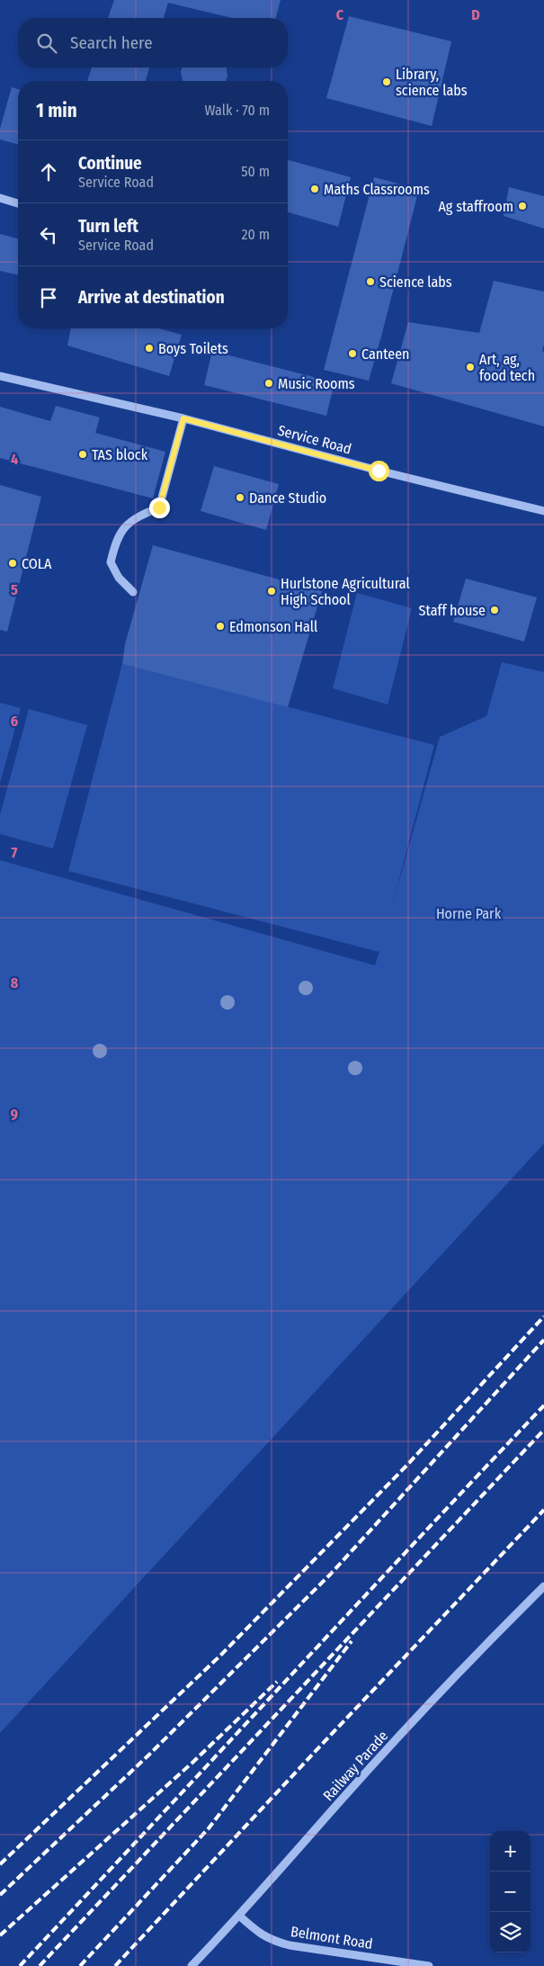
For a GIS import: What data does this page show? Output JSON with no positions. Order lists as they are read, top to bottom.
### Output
{
  "streets": {
    "street": ["Service Road", "Railway Parade", "Belmont Road"]
  },
  "crossings": [
    ["Railway Parade", "Belmont Road"]
  ],
  "parks": ["Horne Park"],
  "places": [
    "Library, science labs",
    "Maths Classrooms",
    "Ag staffroom",
    "Science labs",
    "Boys Toilets",
    "Canteen",
    "Art, ag, food tech",
    "Music Rooms",
    "TAS block",
    "Dance Studio",
    "COLA",
    "Hurlstone Agricultural High School",
    "Staff house",
    "Edmonson Hall"
  ],
  "page": {
    "search": "Search here",
    "heading": ["1 min", "Walk · 70 m"],
    "list": [
      ["Continue", "Service Road", "50 m"],
      ["Turn left", "Service Road", "20 m"],
      "Arrive at destination"
    ],
    "map_buttons": ["+", "−"]
  },
  "grid": {
    "columns": ["C", "D"],
    "rows": [
      "4",
      "5",
      "6",
      "7",
      "8",
      "9"
    ]
  }
}
